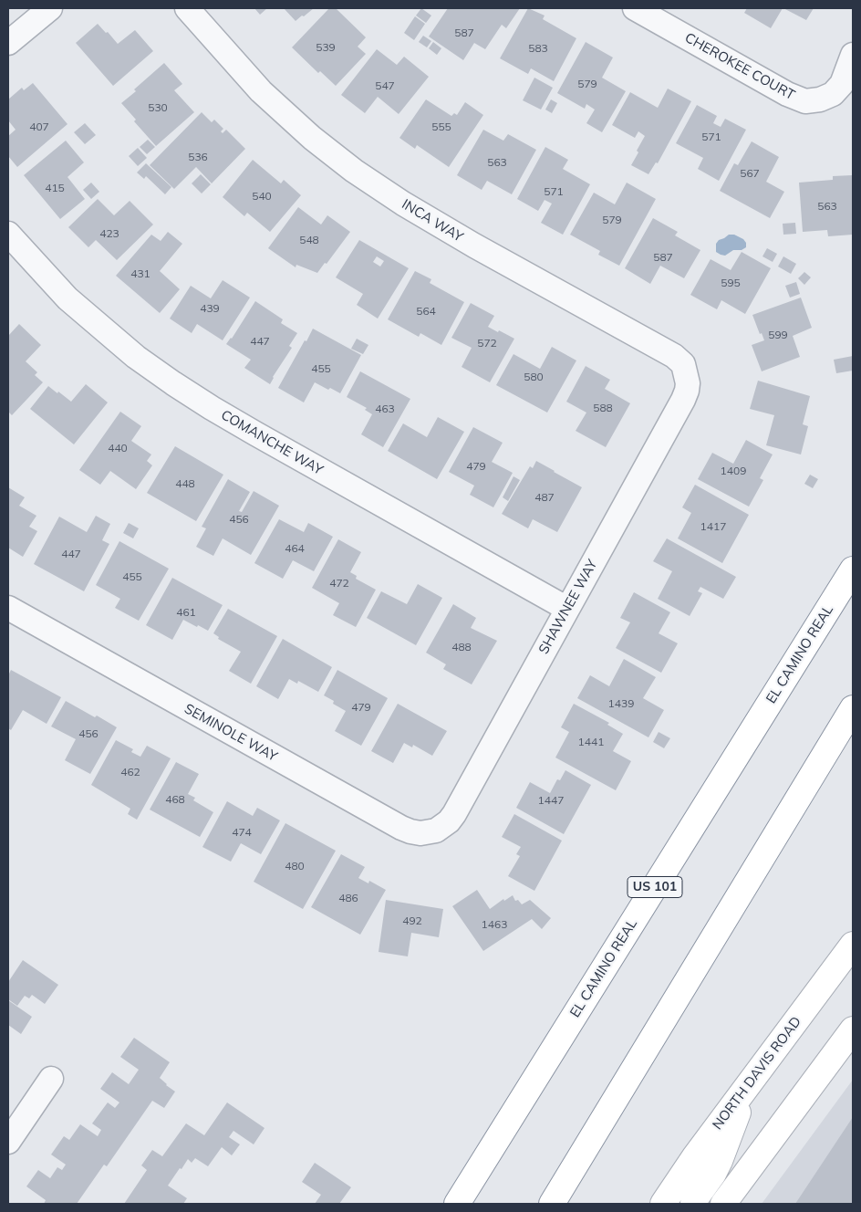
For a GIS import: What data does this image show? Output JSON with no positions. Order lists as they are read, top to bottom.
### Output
{
  "streets": {
    "main road": ["EL CAMINO REAL", "US 101", "NORTH DAVIS ROAD"],
    "street": [
      "CHEROKEE COURT",
      "INCA WAY",
      "COMANCHE WAY",
      "SHAWNEE WAY",
      "SEMINOLE WAY"
    ]
  },
  "crossings": [
    ["INCA WAY", "SHAWNEE WAY"],
    ["COMANCHE WAY", "SHAWNEE WAY"],
    ["SHAWNEE WAY", "SEMINOLE WAY"]
  ],
  "house_numbers": [
    "587",
    "539",
    "583",
    "579",
    "547",
    "530",
    "407",
    "555",
    "571",
    "536",
    "563",
    "567",
    "415",
    "571",
    "540",
    "563",
    "579",
    "423",
    "548",
    "587",
    "431",
    "595",
    "439",
    "564",
    "599",
    "447",
    "572",
    "455",
    "580",
    "588",
    "463",
    "440",
    "479",
    "1409",
    "448",
    "487",
    "456",
    "1417",
    "464",
    "447",
    "455",
    "472",
    "461",
    "488",
    "1439",
    "479",
    "456",
    "1441",
    "462",
    "468",
    "1447",
    "474",
    "480",
    "486",
    "492",
    "1463"
  ]
}
